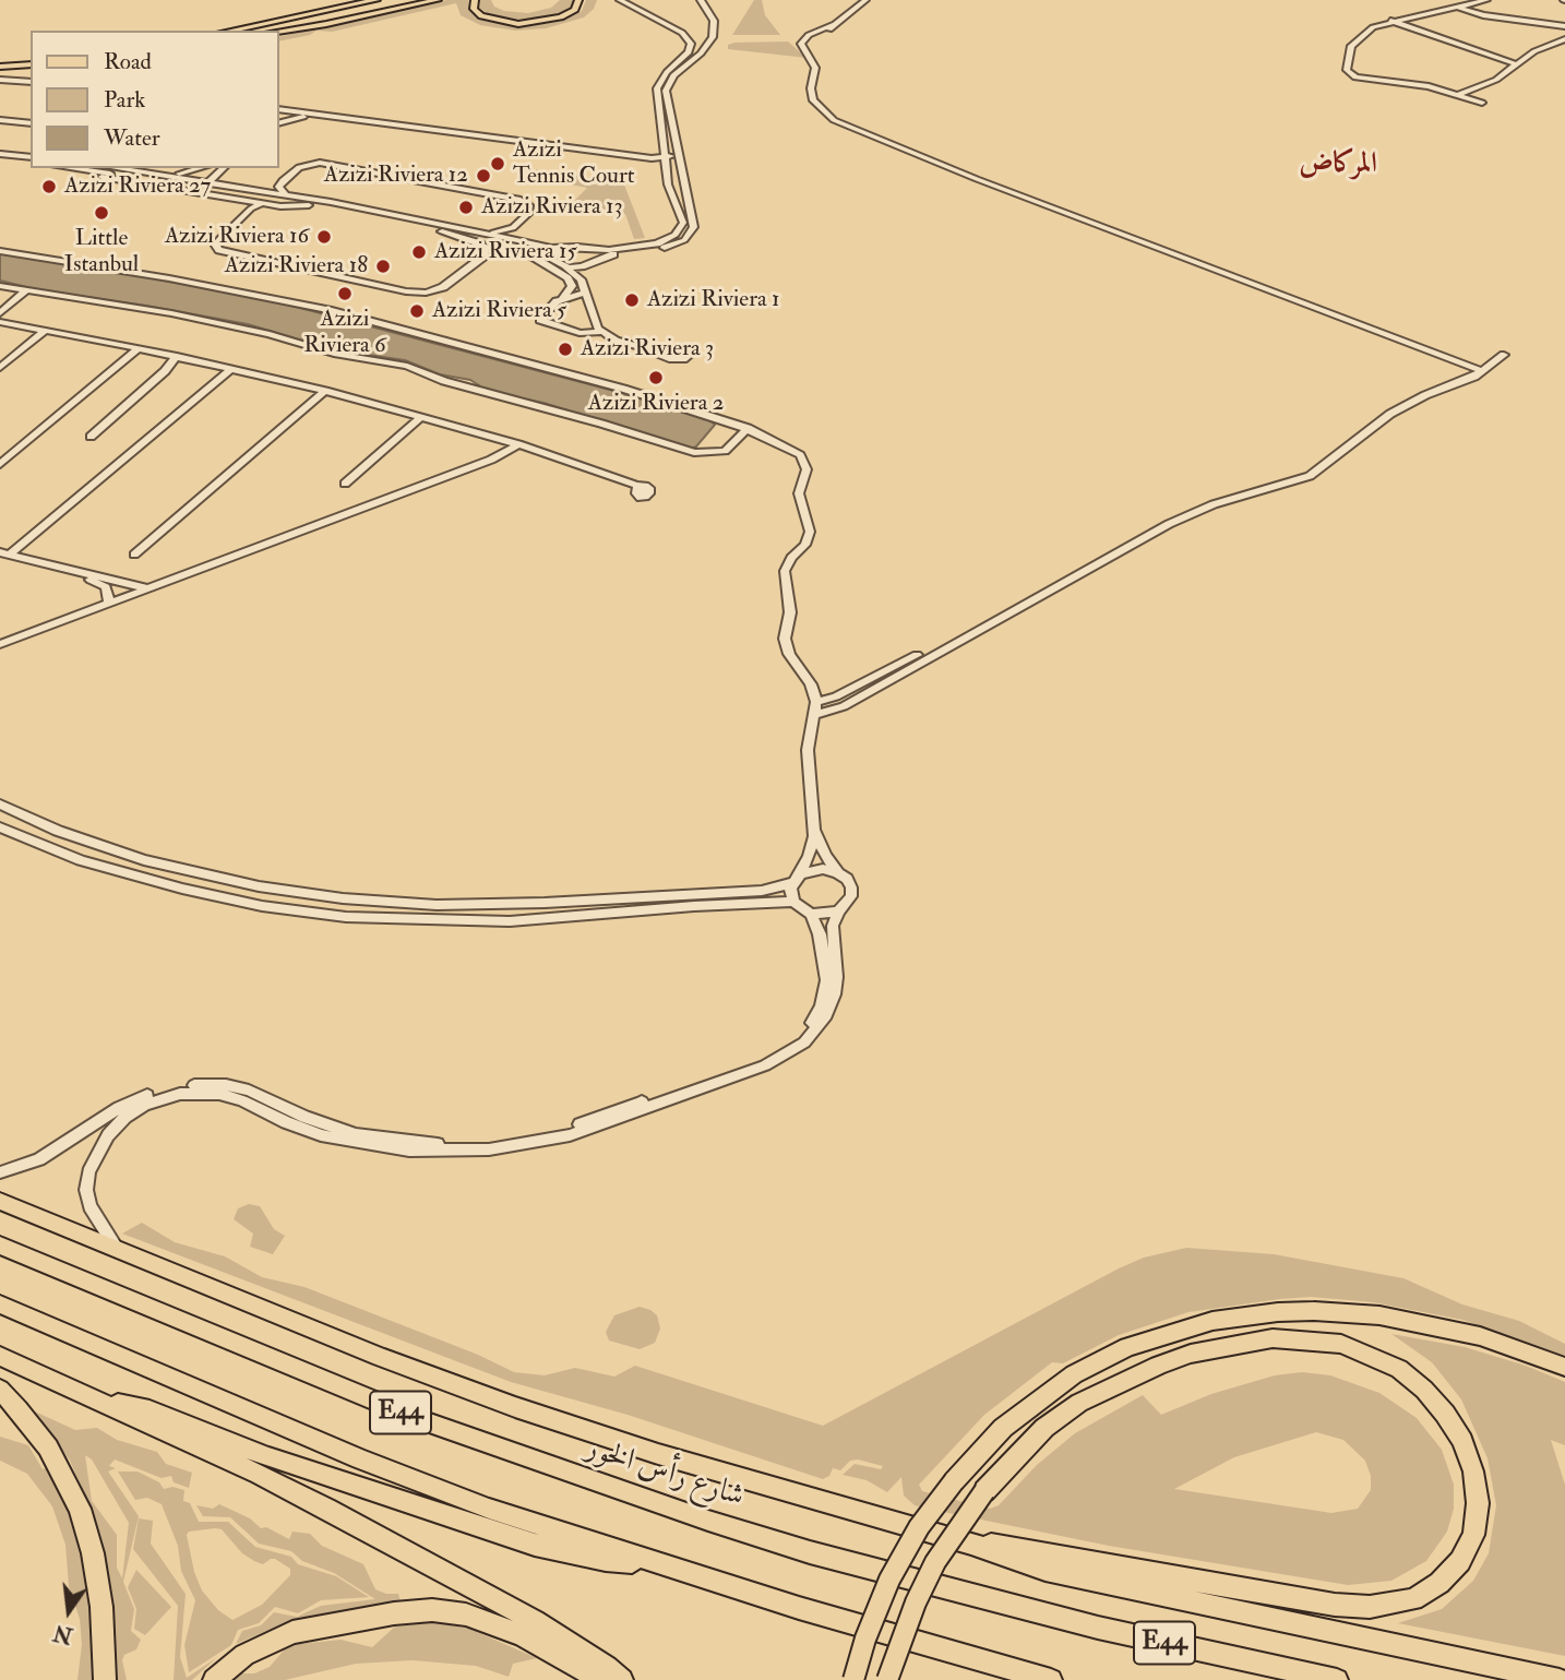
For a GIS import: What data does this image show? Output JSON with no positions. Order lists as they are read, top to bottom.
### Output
{
  "streets": {
    "highway": ["E44", "شارع رأس الخور"]
  },
  "districts": ["المركاض"],
  "places": [
    "Azizi Tennis Court",
    "Azizi Riviera 12",
    "Azizi Riviera 27",
    "Azizi Riviera 13",
    "Little Istanbul",
    "Azizi Riviera 16",
    "Azizi Riviera 15",
    "Azizi Riviera 18",
    "Azizi Riviera 6",
    "Azizi Riviera 1",
    "Azizi Riviera 5",
    "Azizi Riviera 3",
    "Azizi Riviera 2"
  ],
  "legend": ["Road", "Park", "Water"],
  "north": "bottom"
}
